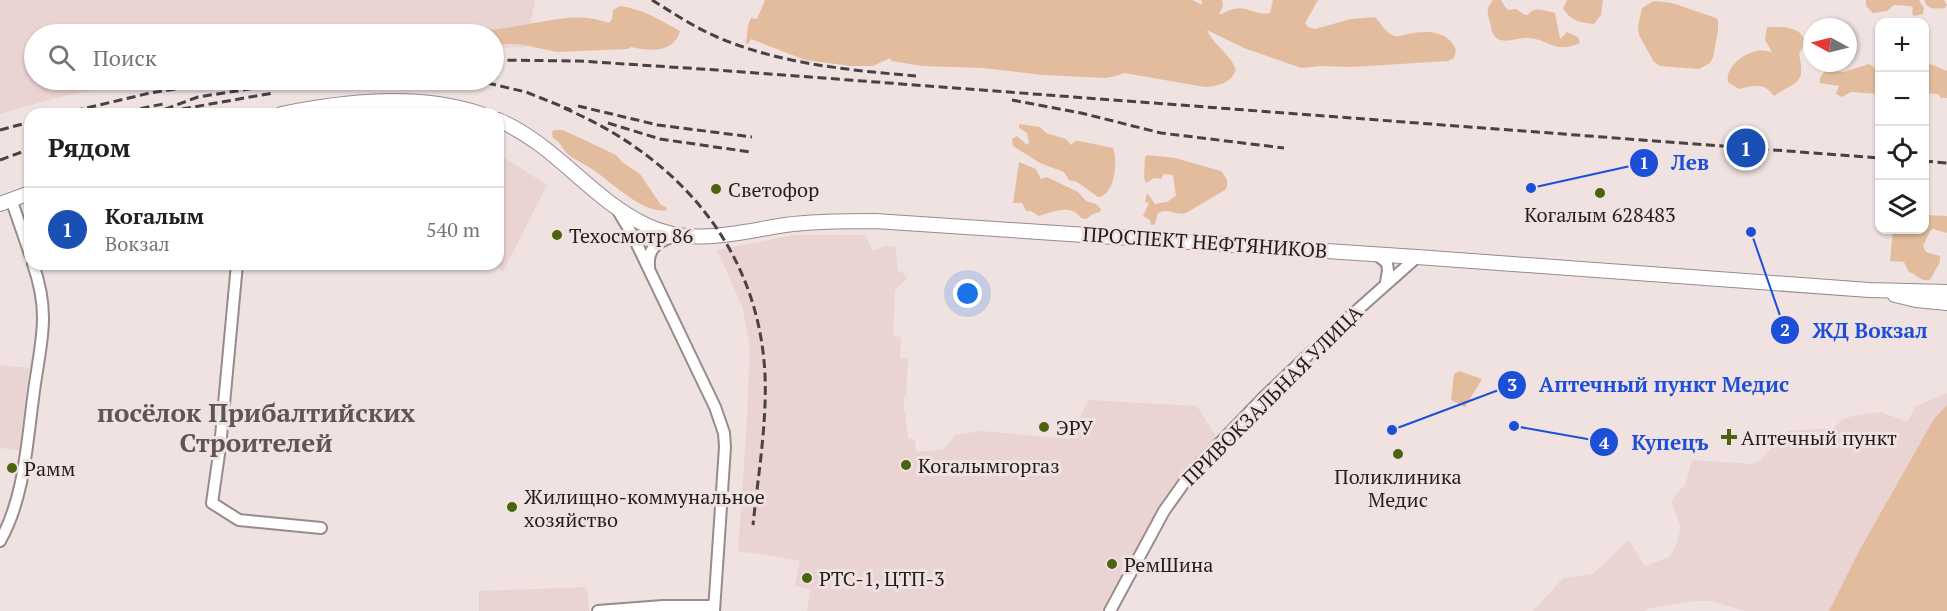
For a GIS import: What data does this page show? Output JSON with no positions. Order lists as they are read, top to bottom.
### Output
{
  "streets": {
    "main road": ["ПРОСПЕКТ НЕФТЯНИКОВ"],
    "street": ["ПРИВОКЗАЛЬНАЯ УЛИЦА"]
  },
  "crossings": [
    ["ПРОСПЕКТ НЕФТЯНИКОВ", "ПРИВОКЗАЛЬНАЯ УЛИЦА"]
  ],
  "districts": ["посёлок Прибалтийских Строителей"],
  "places": {
    "other": [
      "Лев",
      "Светофор",
      "Когалым 628483",
      "ЖД Вокзал",
      "Техосмотр 86",
      "Купецъ",
      "ЭРУ",
      "Аптечный пункт Медис",
      "Поликлиника Медис",
      "Когалымгоргаз",
      "Рамм",
      "Жилищно-коммунальное хозяйство",
      "РемШина",
      "РТС-1, ЦТП-3"
    ],
    "health": ["Аптечный пункт"]
  },
  "north": "left",
  "page": {
    "map_buttons": ["+", "−"],
    "search": "Поиск",
    "heading": "Рядом",
    "pins": "1",
    "list": [
      {
        "mark": "1",
        "name": "Когалым",
        "note": "Вокзал",
        "value": "540 m"
      }
    ]
  }
}
